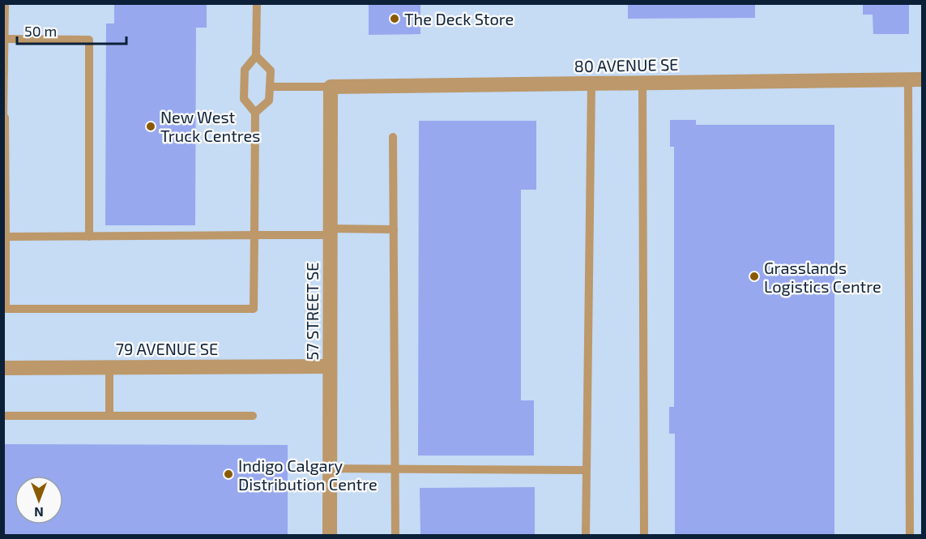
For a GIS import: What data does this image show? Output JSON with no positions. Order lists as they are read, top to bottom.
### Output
{
  "streets": {
    "street": ["80 AVENUE SE", "57 STREET SE", "79 AVENUE SE"]
  },
  "crossings": [
    ["80 AVENUE SE", "57 STREET SE"],
    ["57 STREET SE", "79 AVENUE SE"]
  ],
  "places": [
    "The Deck Store",
    "New West Truck Centres",
    "Grasslands Logistics Centre",
    "Indigo Calgary Distribution Centre"
  ],
  "scale_bar": "50 m",
  "north": "bottom"
}
